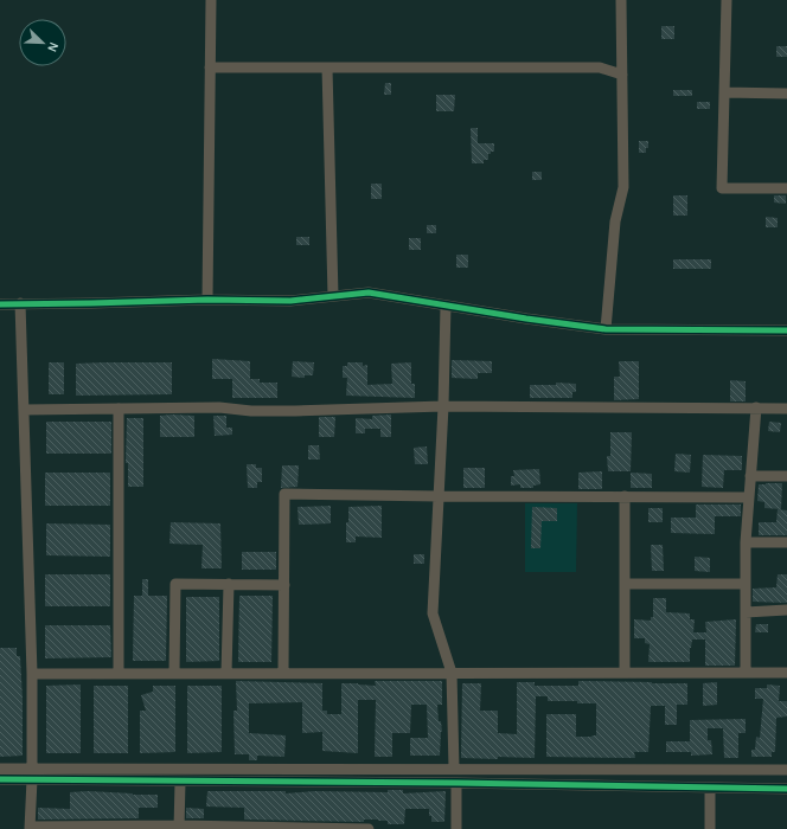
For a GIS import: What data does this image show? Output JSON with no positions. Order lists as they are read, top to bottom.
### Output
{
  "north": "bottom right"
}
